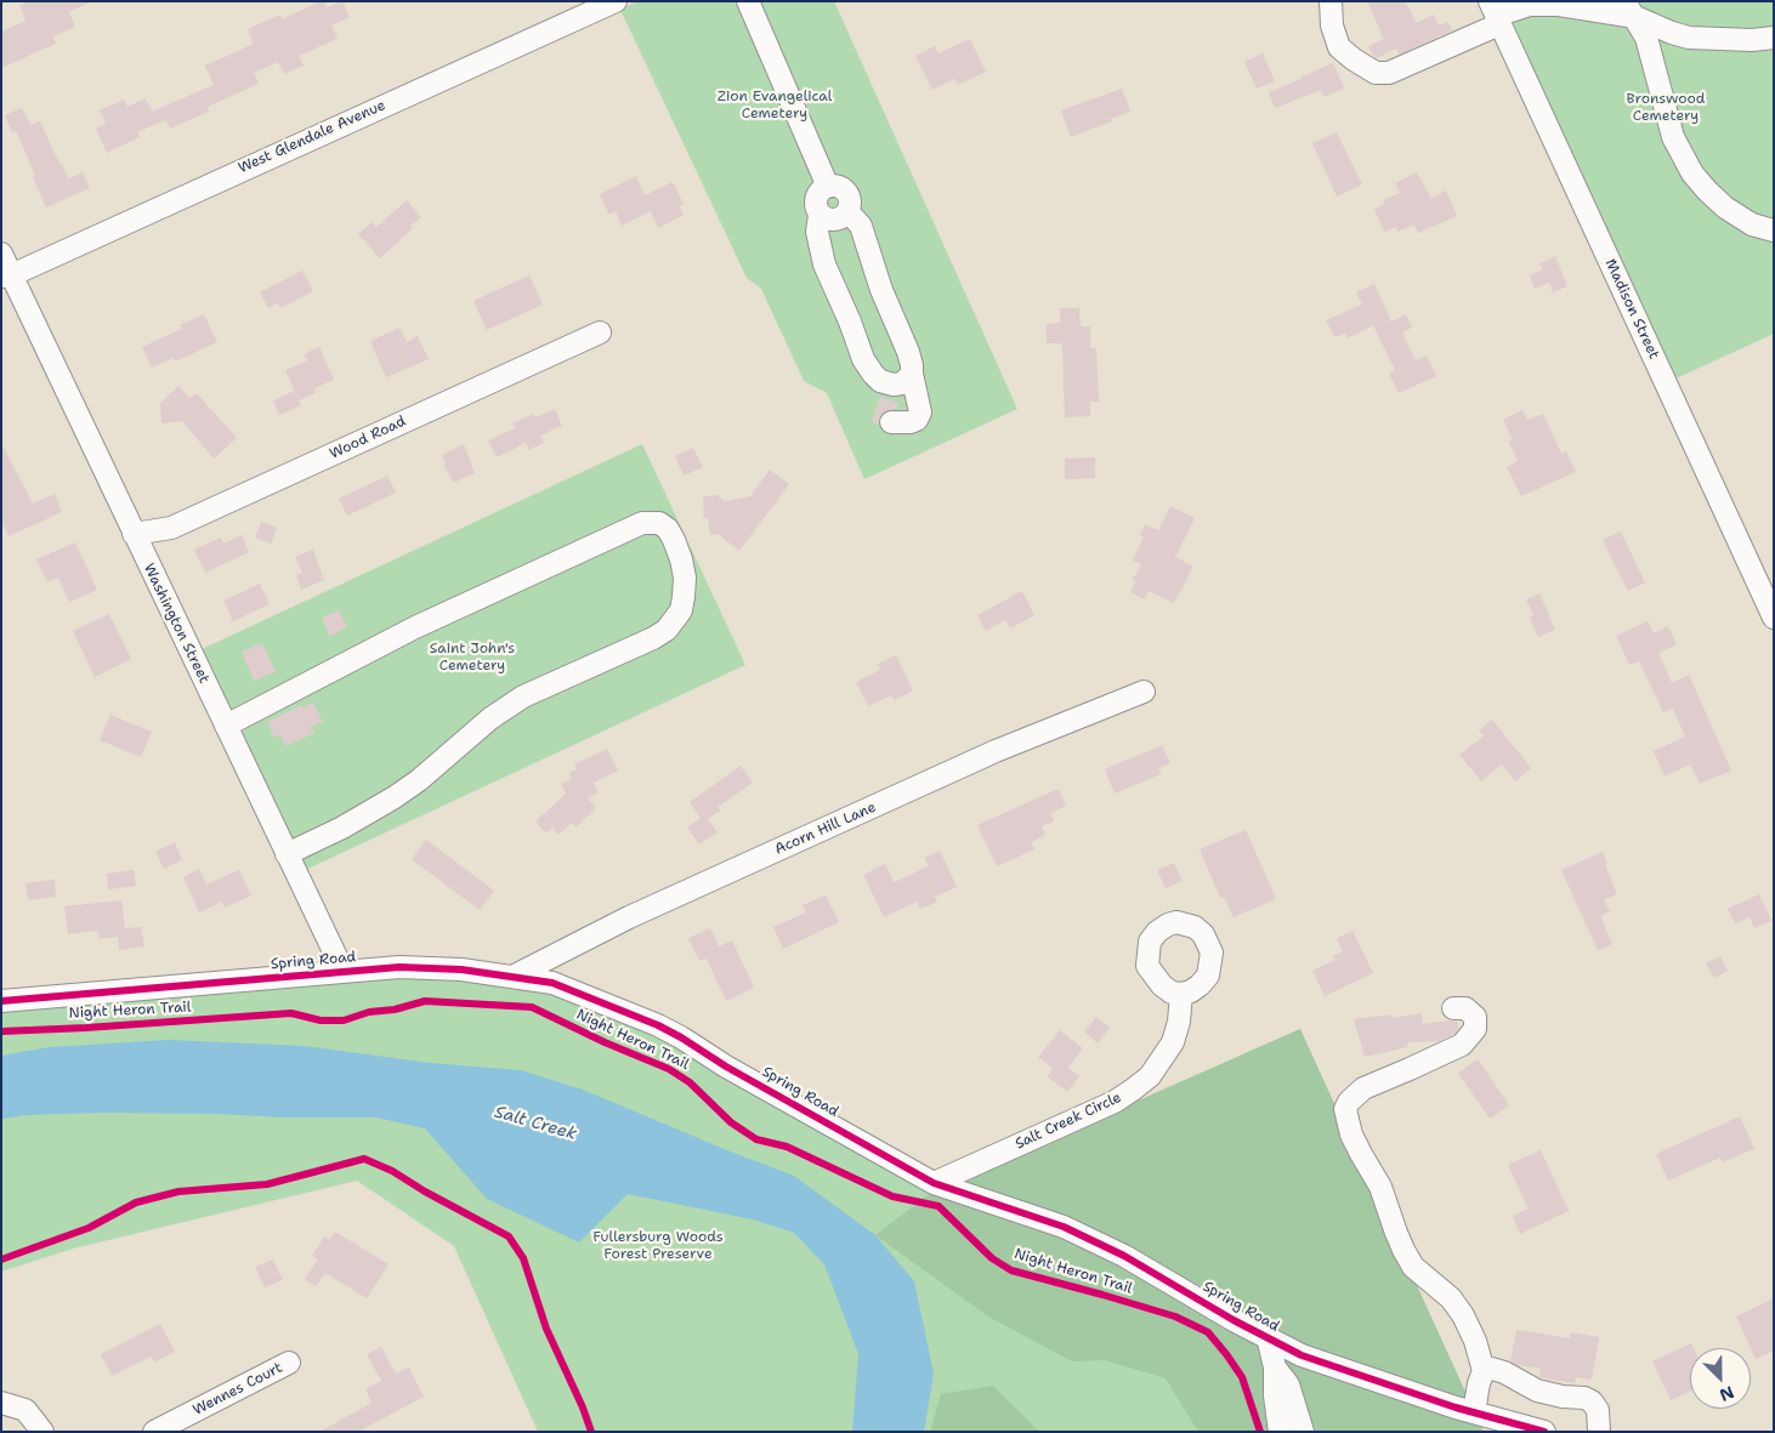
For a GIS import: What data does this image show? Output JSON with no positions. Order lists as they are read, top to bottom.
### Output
{
  "streets": {
    "street": [
      "West Glendale Avenue",
      "Madison Street",
      "Wood Road",
      "Washington Street",
      "Acorn Hill Lane",
      "Spring Road",
      "Salt Creek Circle",
      "Wennes Court"
    ],
    "cycle path": ["Night Heron Trail"]
  },
  "crossings": [
    ["West Glendale Avenue", "Washington Street"],
    ["Wood Road", "Washington Street"],
    ["Washington Street", "Spring Road"],
    ["Acorn Hill Lane", "Spring Road"],
    ["Spring Road", "Salt Creek Circle"]
  ],
  "water": ["Salt Creek"],
  "parks": [
    "Zion Evangelical Cemetery",
    "Bronswood Cemetery",
    "Saint John's Cemetery",
    "Fullersburg Woods Forest Preserve"
  ],
  "north": "bottom right"
}
